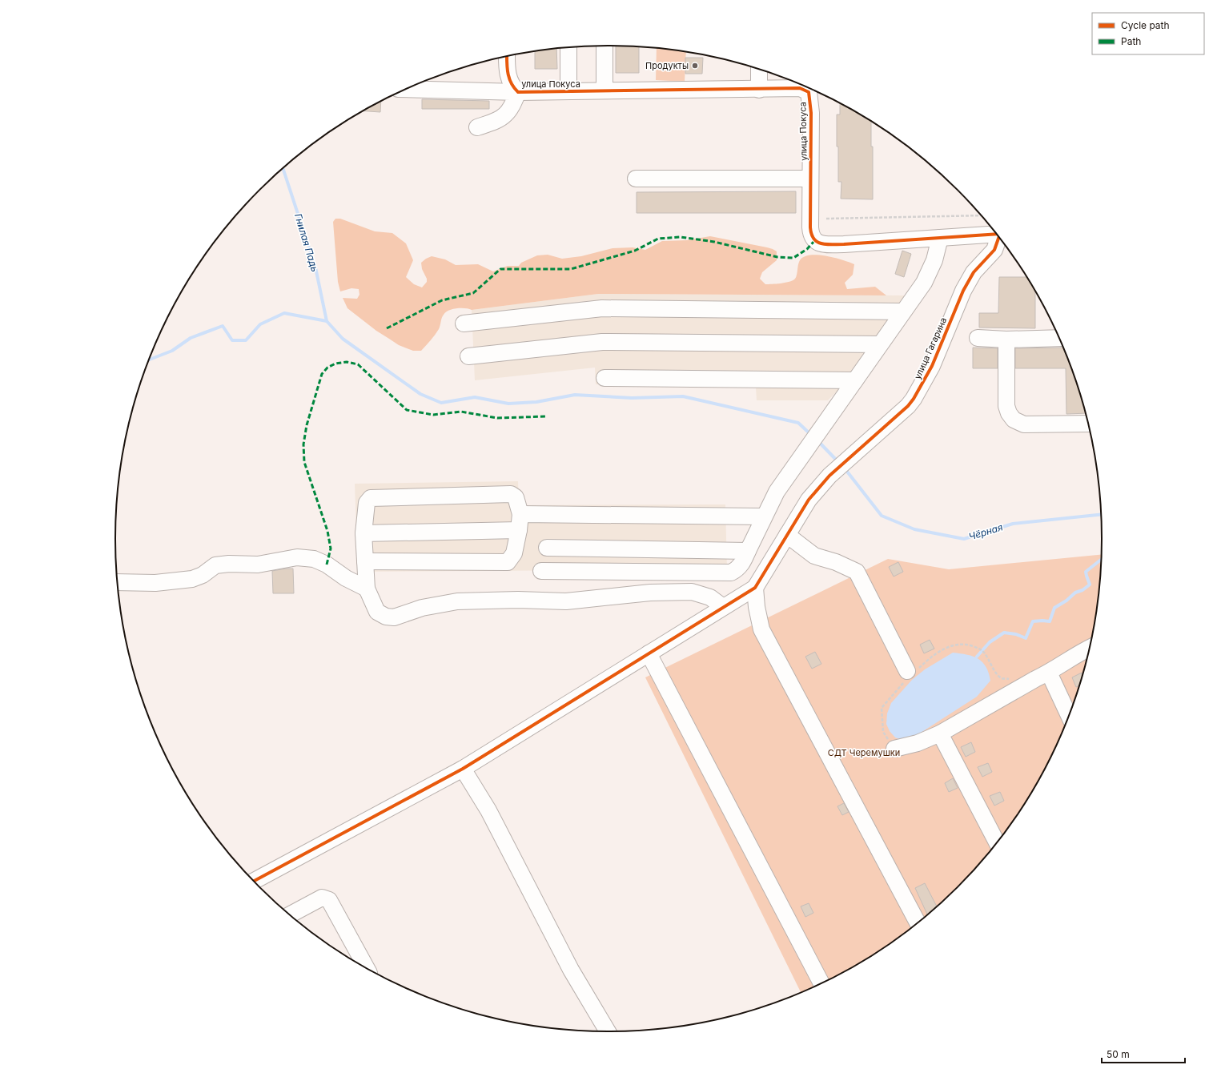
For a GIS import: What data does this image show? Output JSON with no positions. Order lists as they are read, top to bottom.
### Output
{
  "streets": {
    "street": ["улица Покуса", "улица Гагарина"]
  },
  "water": ["Гнилая Падь", "Чёрная"],
  "parks": ["СДТ Черемушки"],
  "places": ["Продукты"],
  "legend": ["Cycle path", "Path"],
  "scale_bar": "50 m"
}
